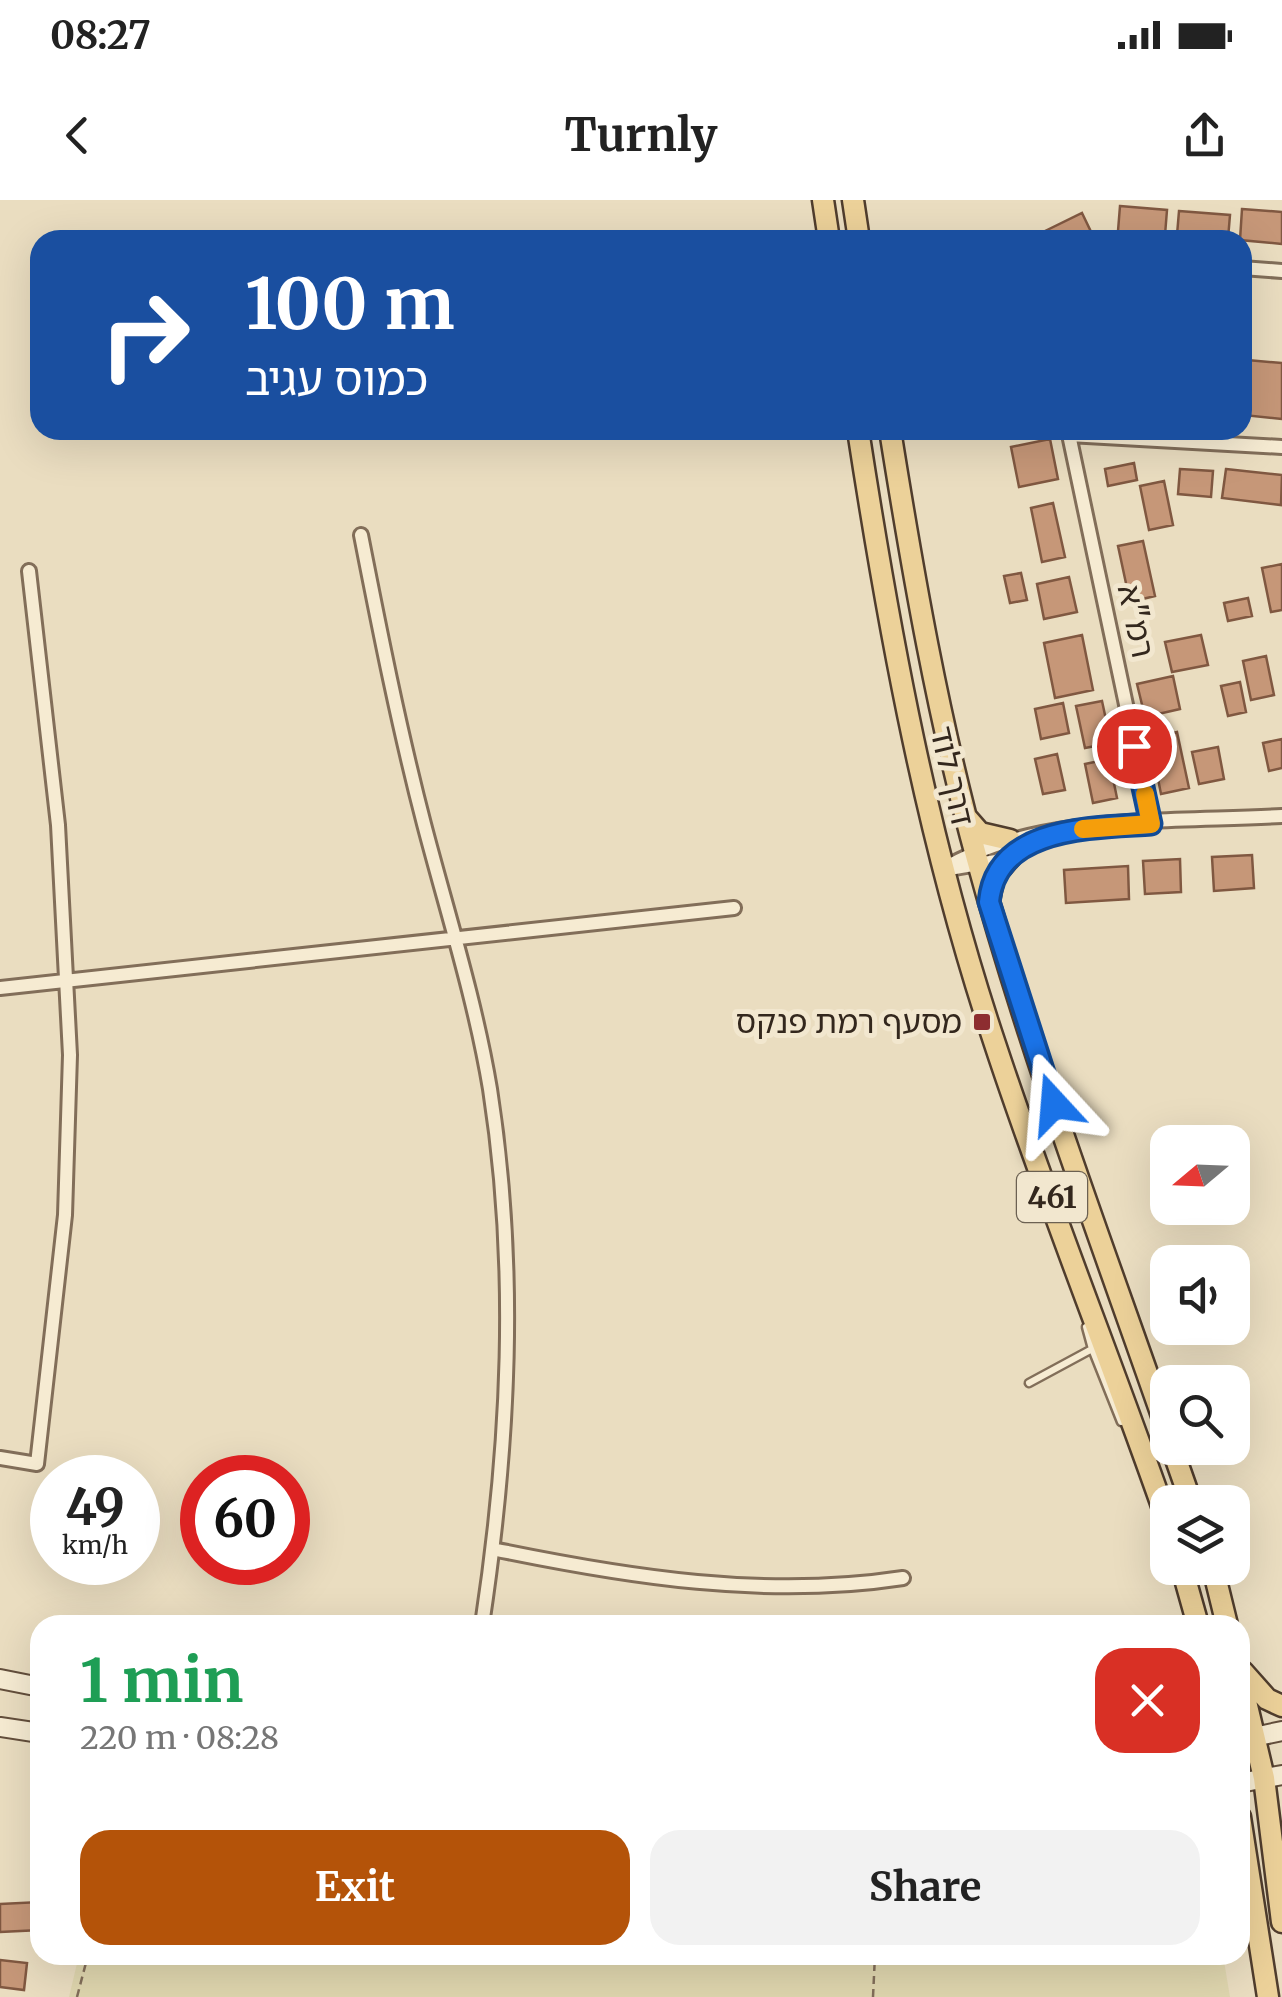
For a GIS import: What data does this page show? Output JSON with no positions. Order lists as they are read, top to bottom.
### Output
{
  "streets": {
    "main road": ["דרך לוד", "461"],
    "street": ["רמ\"א"]
  },
  "places": {
    "transit": ["מסעף רמת פנקס"]
  },
  "north": "left",
  "page": {
    "status": "08:27",
    "header": "Turnly",
    "turn": ["100 m", "כמוס עגיב"],
    "speed": "49 km/h",
    "limit": "60",
    "heading": ["1 min", "220 m · 08:28"],
    "buttons": ["Exit", "Share"]
  }
}
